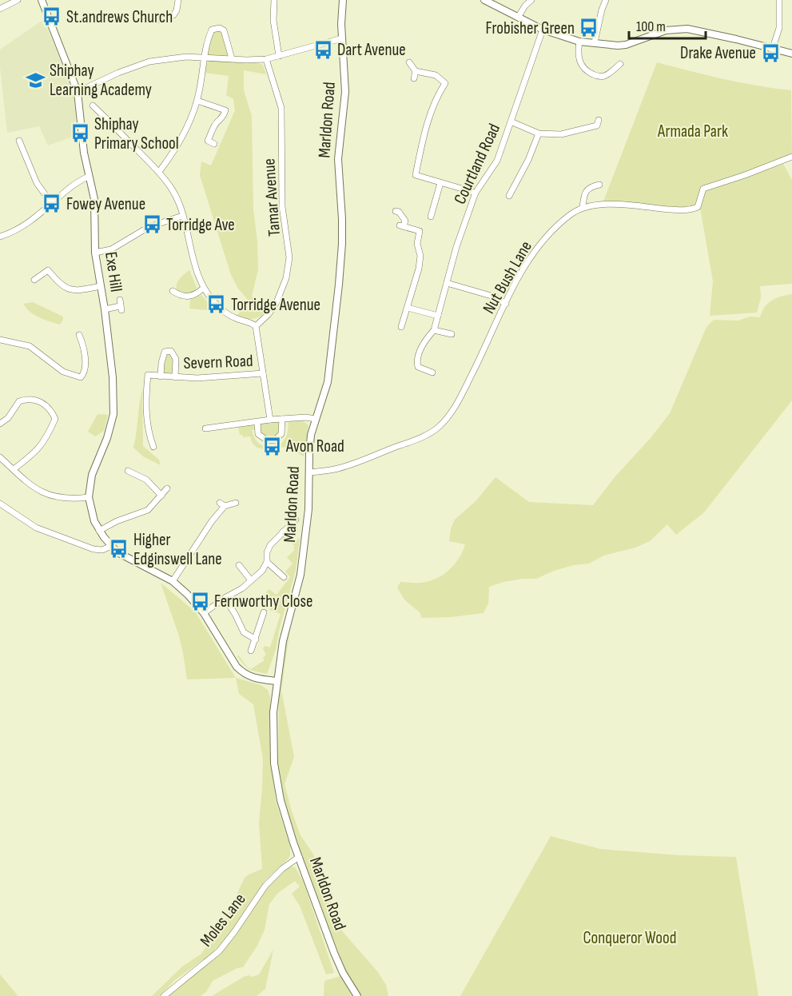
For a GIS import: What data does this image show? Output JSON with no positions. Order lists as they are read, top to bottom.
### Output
{
  "streets": {
    "street": [
      "Marldon Road",
      "Courtland Road",
      "Tamar Avenue",
      "Exe Hill",
      "Nut Bush Lane",
      "Severn Road",
      "Moles Lane"
    ]
  },
  "crossings": [
    ["Marldon Road", "Nut Bush Lane"],
    ["Marldon Road", "Moles Lane"]
  ],
  "parks": ["Armada Park", "Conqueror Wood"],
  "places": {
    "bus stop": [
      "St.andrews Church",
      "Frobisher Green",
      "Dart Avenue",
      "Drake Avenue",
      "Shiphay Primary School",
      "Fowey Avenue",
      "Torridge Ave",
      "Torridge Avenue",
      "Avon Road",
      "Higher Edginswell Lane",
      "Fernworthy Close"
    ],
    "school or university": ["Shiphay Learning Academy"]
  },
  "scale_bar": "100 m"
}
